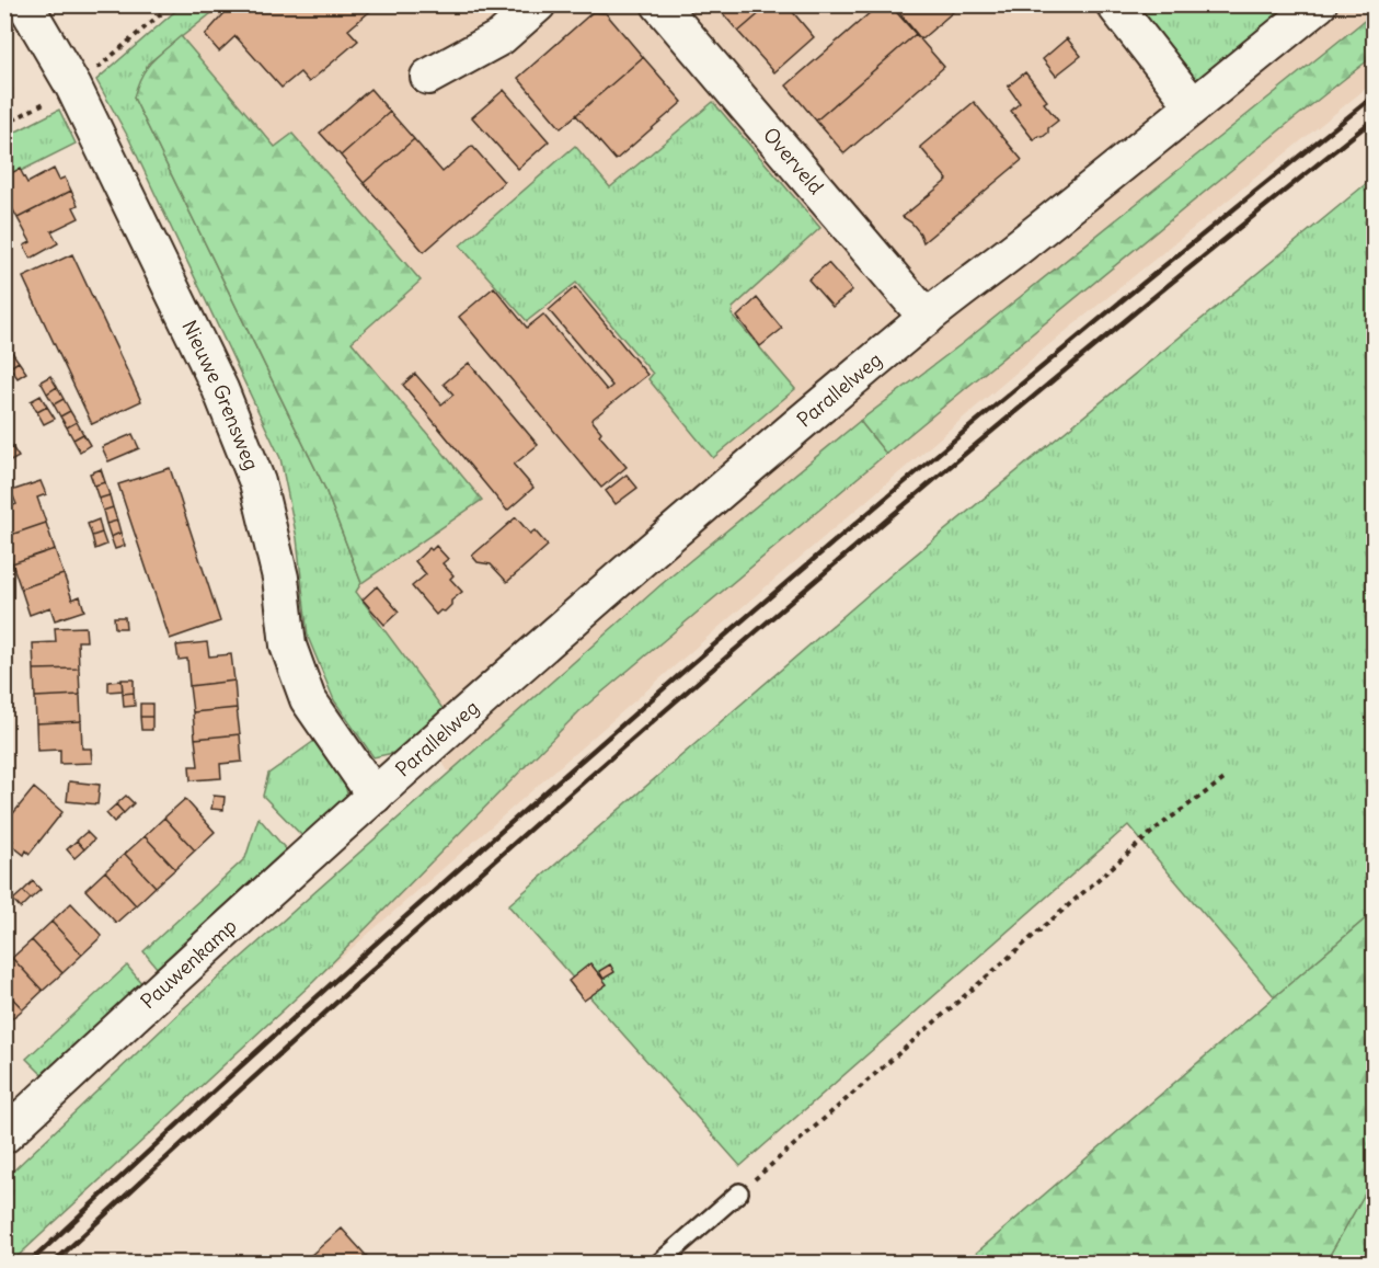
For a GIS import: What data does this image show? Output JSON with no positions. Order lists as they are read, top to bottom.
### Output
{
  "streets": {
    "street": [
      "Overveld",
      "Parallelweg",
      "Nieuwe Grensweg",
      "Pauwenkamp"
    ]
  },
  "crossings": [
    ["Overveld", "Parallelweg"],
    ["Parallelweg", "Nieuwe Grensweg"],
    ["Parallelweg", "Pauwenkamp"],
    ["Nieuwe Grensweg", "Pauwenkamp"]
  ]
}
